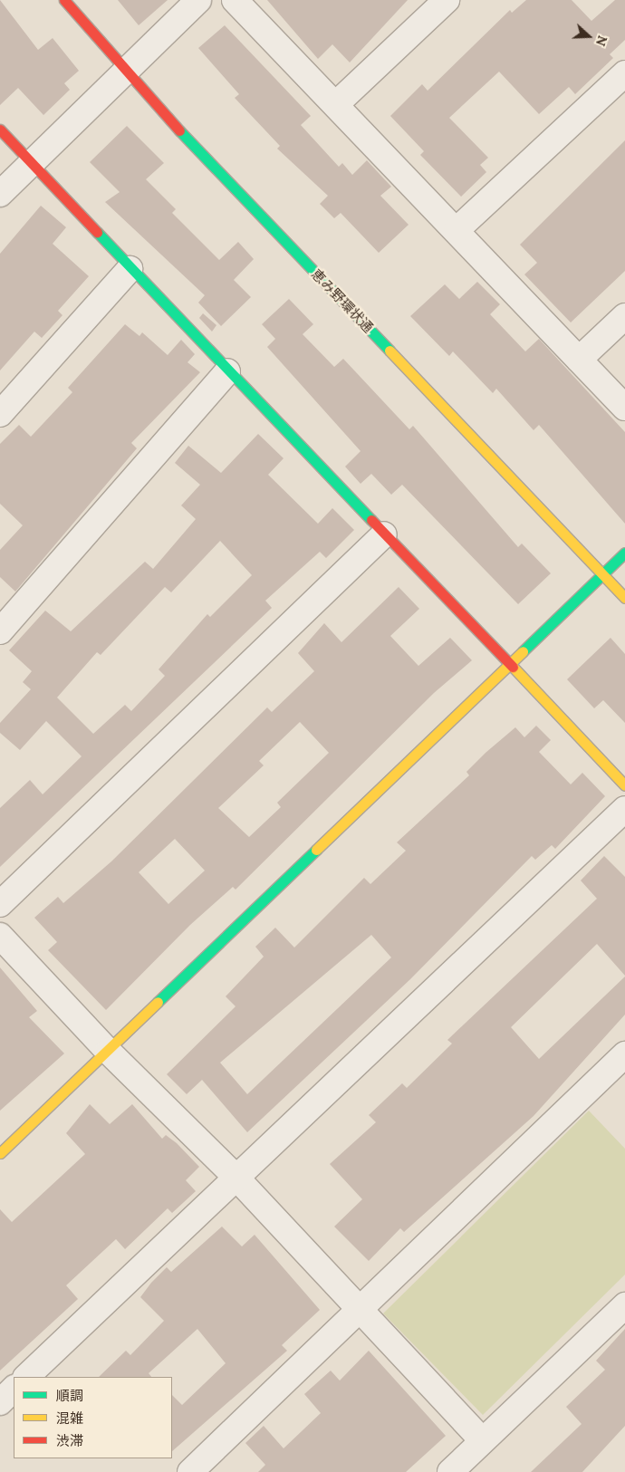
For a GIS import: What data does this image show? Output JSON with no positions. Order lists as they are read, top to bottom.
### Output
{
  "streets": {
    "street": ["恵み野環状通"]
  },
  "legend": ["順調", "混雑", "渋滞"],
  "north": "right"
}
